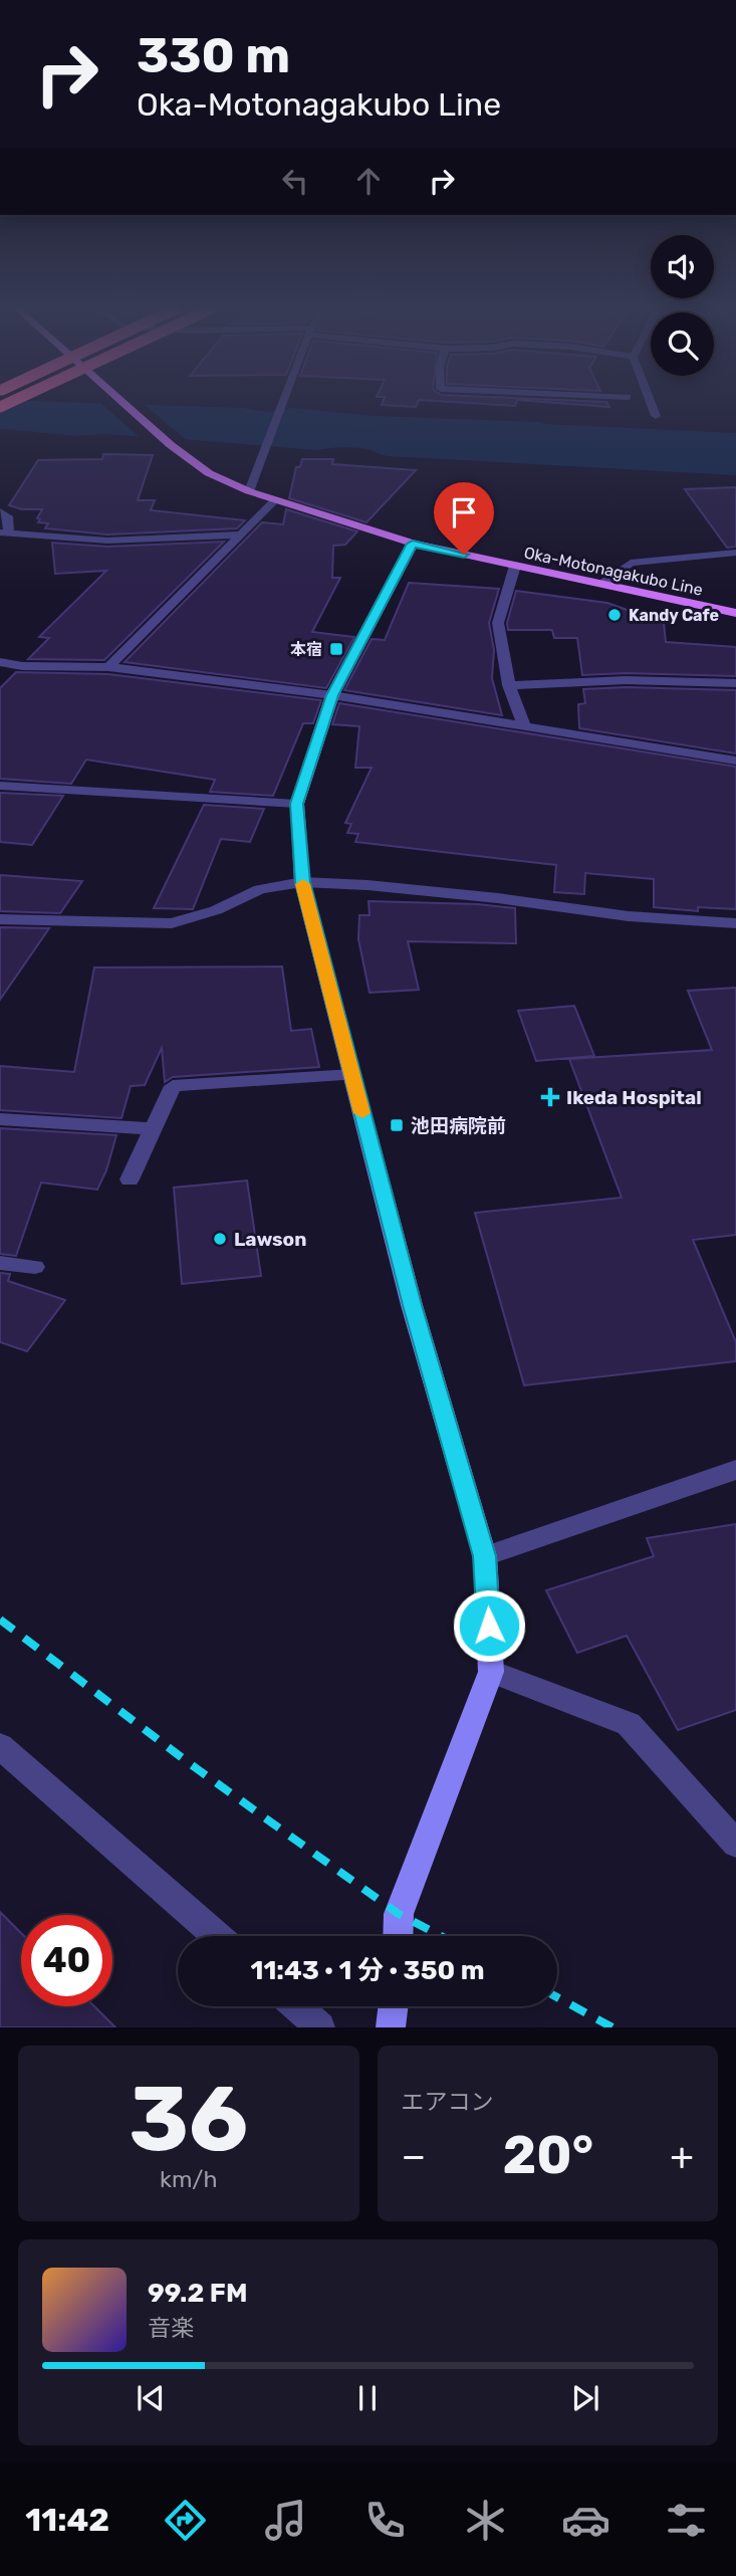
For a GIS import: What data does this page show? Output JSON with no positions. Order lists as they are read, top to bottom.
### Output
{
  "streets": {
    "main road": ["Oka-Motonagakubo Line"]
  },
  "places": {
    "other": ["Kandy Cafe", "Lawson"],
    "transit": ["本宿", "池田病院前"],
    "health": ["Ikeda Hospital"]
  },
  "page": {
    "turn": ["330 m", "Oka-Motonagakubo Line"],
    "limit": "40",
    "trip": "11:43 · 1 分 · 350 m",
    "tile": [
      ["36", "km/h"],
      "エアコン"
    ],
    "heat": ["−", "20°", "+"],
    "song": ["99.2 FM", "音楽"],
    "tabs": "11:42"
  }
}
